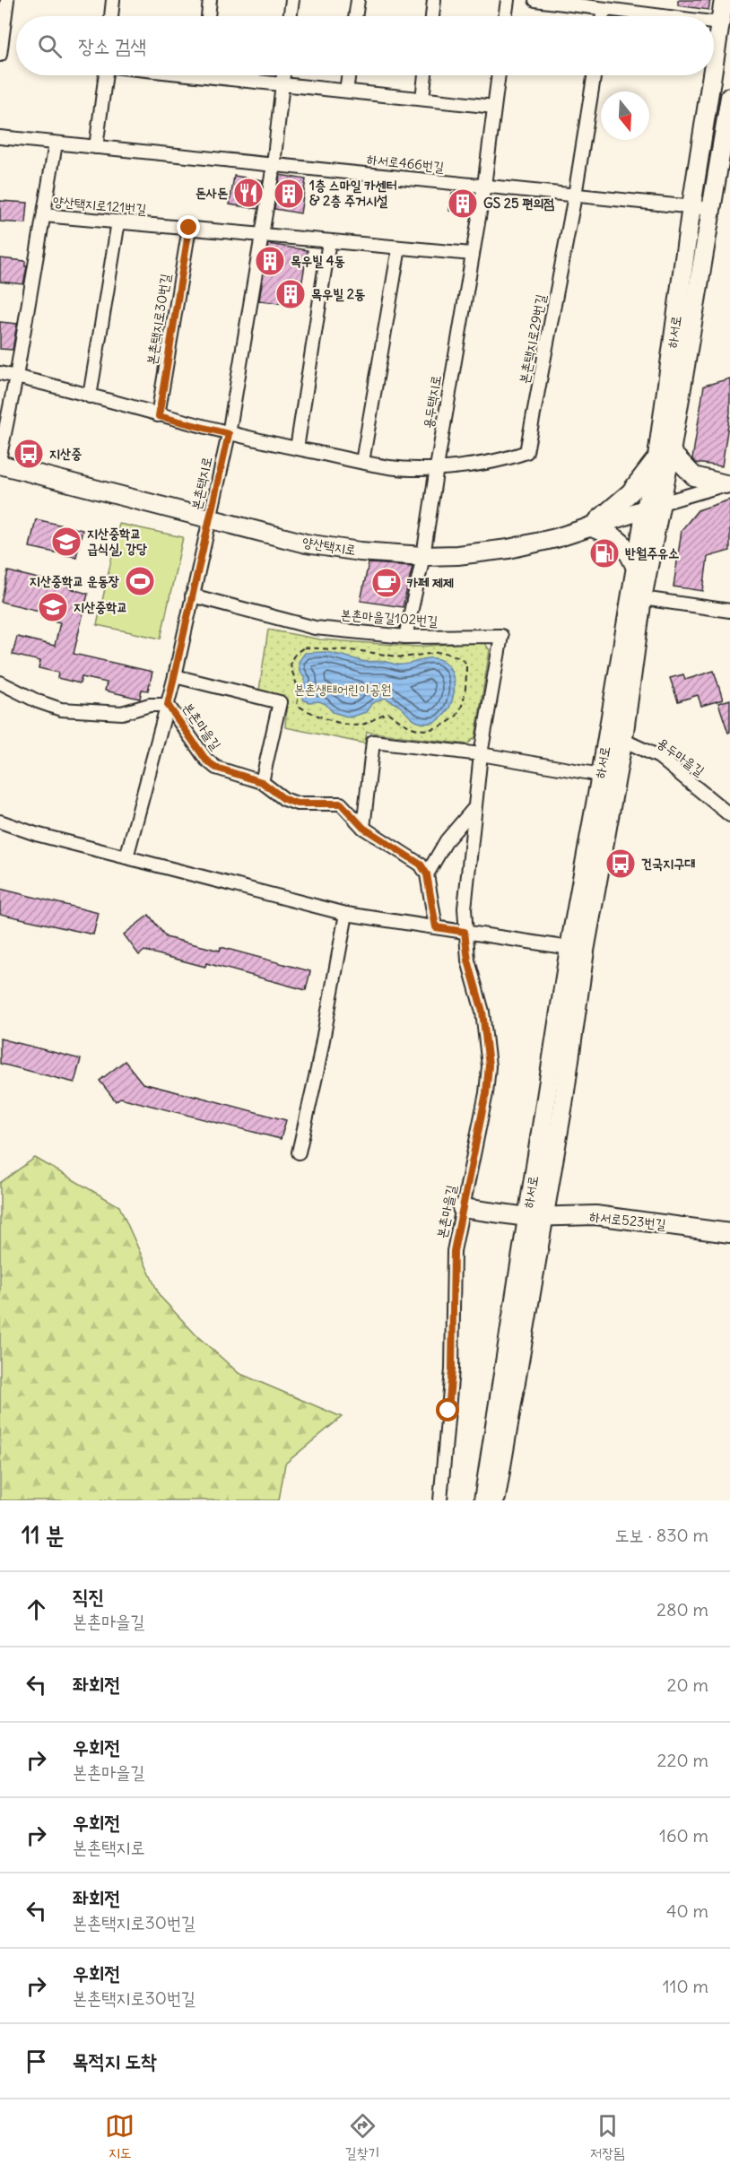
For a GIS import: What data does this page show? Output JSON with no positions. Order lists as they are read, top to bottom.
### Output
{
  "streets": {
    "main road": ["하서로", "양산택지로", "하서로523번길"],
    "street": [
      "하서로466번길",
      "양산택지로121번길",
      "본촌택지로30번길",
      "본촌택지로29번길",
      "용두택지로",
      "본촌택지로",
      "본촌마을길102번길",
      "본촌마을길",
      "용두마을길"
    ]
  },
  "crossings": [
    ["하서로466번길", "양산택지로121번길"],
    ["하서로466번길", "하서로"],
    ["하서로466번길", "본촌택지로29번길"],
    ["하서로466번길", "용두택지로"],
    ["하서로466번길", "본촌택지로"],
    ["양산택지로121번길", "본촌택지로30번길"],
    ["하서로", "양산택지로"],
    ["하서로", "용두마을길"],
    ["하서로", "하서로523번길"],
    ["본촌택지로29번길", "용두택지로"],
    ["본촌택지로29번길", "본촌택지로"],
    ["용두택지로", "양산택지로"],
    ["용두택지로", "본촌마을길102번길"],
    ["본촌택지로", "양산택지로"],
    ["본촌택지로", "본촌마을길102번길"],
    ["본촌택지로", "본촌마을길"],
    ["본촌마을길102번길", "본촌마을길"],
    ["본촌마을길", "하서로523번길"]
  ],
  "parks": ["본촌생태어린이공원"],
  "places": {
    "restaurant": ["돈사돈"],
    "building": [
      "1층 스마일 카센터 & 2층 주거시설",
      "GS 25 편의점",
      "목우빌 4동",
      "목우빌 2동"
    ],
    "bus stop": ["지산중", "건국지구대"],
    "school or university": ["지산중학교 급식실, 강당", "지산중학교"],
    "fuel station": ["반월주유소"],
    "sports": ["지산중학교 운동장"],
    "cafe": ["카페 제제"]
  },
  "north": "bottom",
  "page": {
    "search": "장소 검색",
    "heading": ["11 분", "도보 · 830 m"],
    "list": [
      ["직진", "본촌마을길", "280 m"],
      ["좌회전", "20 m"],
      ["우회전", "본촌마을길", "220 m"],
      ["우회전", "본촌택지로", "160 m"],
      ["좌회전", "본촌택지로30번길", "40 m"],
      ["우회전", "본촌택지로30번길", "110 m"],
      "목적지 도착"
    ],
    "nav": ["지도", "길찾기", "저장됨"]
  }
}
